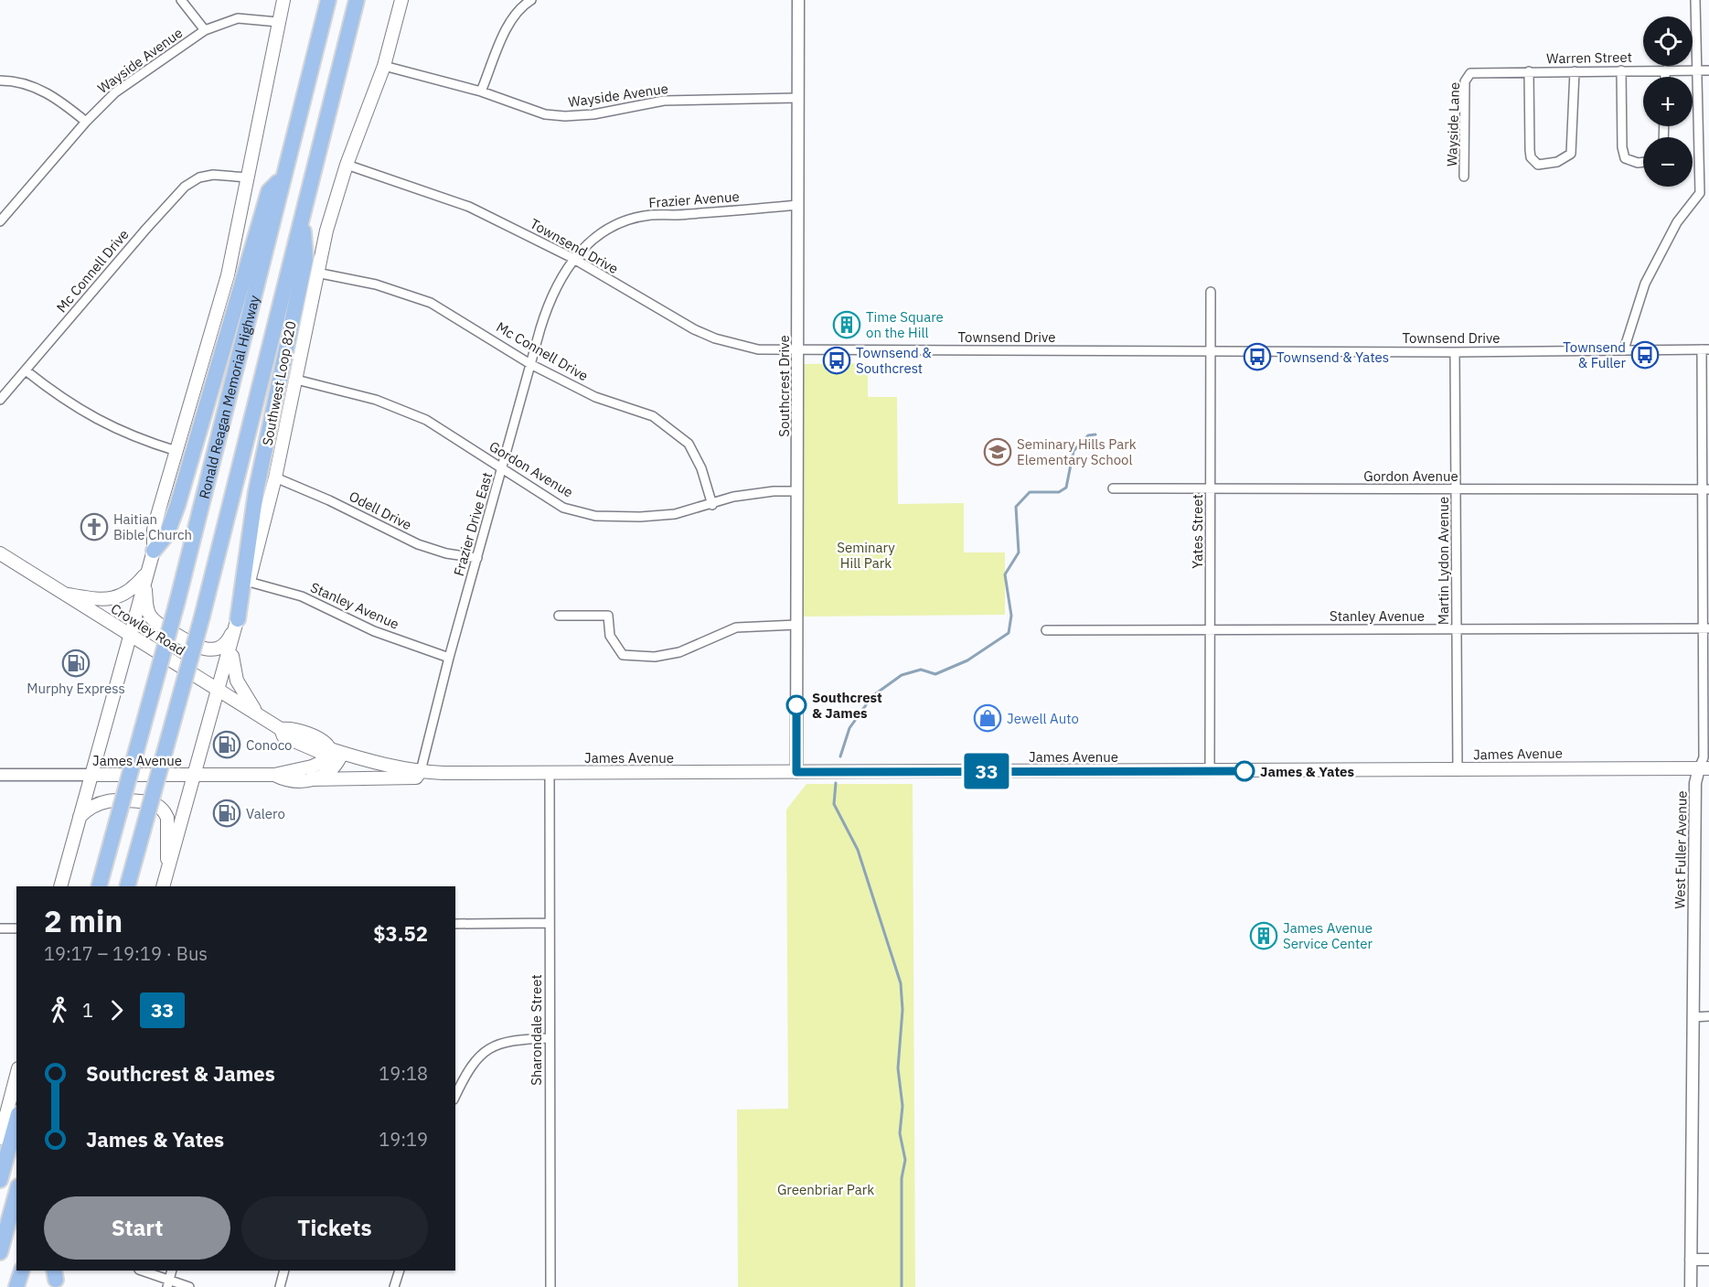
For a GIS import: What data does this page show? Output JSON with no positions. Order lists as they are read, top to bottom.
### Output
{
  "streets": {
    "highway": ["Ronald Reagan Memorial Highway"],
    "main road": ["Southwest Loop 820", "Crowley Road", "James Avenue"],
    "street": [
      "Warren Street",
      "Wayside Avenue",
      "Wayside Lane",
      "Frazier Avenue",
      "Townsend Drive",
      "Mc Connell Drive",
      "Southcrest Drive",
      "Gordon Avenue",
      "Odell Drive",
      "Frazier Drive East",
      "Yates Street",
      "Martin Lydon Avenue",
      "Stanley Avenue",
      "West Fuller Avenue",
      "Sharondale Street"
    ]
  },
  "crossings": [
    ["Warren Street", "Wayside Lane"],
    ["Wayside Avenue", "Southwest Loop 820"],
    ["Wayside Avenue", "Southcrest Drive"],
    ["Frazier Avenue", "Townsend Drive"],
    ["Frazier Avenue", "Southcrest Drive"],
    ["Frazier Avenue", "Frazier Drive East"],
    ["Townsend Drive", "Southwest Loop 820"],
    ["Townsend Drive", "Southcrest Drive"],
    ["Townsend Drive", "Frazier Drive East"],
    ["Townsend Drive", "Yates Street"],
    ["Townsend Drive", "Martin Lydon Avenue"],
    ["Townsend Drive", "West Fuller Avenue"],
    ["Mc Connell Drive", "Southwest Loop 820"],
    ["Mc Connell Drive", "Gordon Avenue"],
    ["Mc Connell Drive", "Frazier Drive East"],
    ["Southwest Loop 820", "Gordon Avenue"],
    ["Southwest Loop 820", "Odell Drive"],
    ["Southwest Loop 820", "Stanley Avenue"],
    ["Southwest Loop 820", "Crowley Road"],
    ["Southwest Loop 820", "James Avenue"],
    ["Southcrest Drive", "Gordon Avenue"],
    ["Southcrest Drive", "James Avenue"],
    ["Gordon Avenue", "Frazier Drive East"],
    ["Gordon Avenue", "Yates Street"],
    ["Gordon Avenue", "Martin Lydon Avenue"],
    ["Gordon Avenue", "West Fuller Avenue"],
    ["Odell Drive", "Frazier Drive East"],
    ["Frazier Drive East", "Stanley Avenue"],
    ["Frazier Drive East", "James Avenue"],
    ["Yates Street", "Stanley Avenue"],
    ["Yates Street", "James Avenue"],
    ["Martin Lydon Avenue", "Stanley Avenue"],
    ["Martin Lydon Avenue", "James Avenue"],
    ["Stanley Avenue", "West Fuller Avenue"],
    ["Crowley Road", "James Avenue"],
    ["James Avenue", "West Fuller Avenue"],
    ["James Avenue", "Sharondale Street"]
  ],
  "parks": ["Seminary Hill Park", "Greenbriar Park"],
  "places": {
    "building": ["Time Square on the Hill", "James Avenue Service Center"],
    "bus stop": ["Townsend & Fuller", "Townsend & Yates", "Townsend & Southcrest"],
    "school or university": ["Seminary Hills Park Elementary School"],
    "church": ["Haitian Bible Church"],
    "fuel station": ["Murphy Express", "Conoco", "Valero"],
    "other": ["Southcrest & James", "James & Yates"],
    "shop": ["Jewell Auto"]
  },
  "lines": ["bus line 33"],
  "page": {
    "on_map": "33",
    "map_buttons": ["+", "−"],
    "heading": ["2 min", "19:17 – 19:19 · Bus", "$3.52"],
    "legs": ["1", "33"],
    "list": [
      {
        "name": "Southcrest & James",
        "value": "19:18"
      },
      {
        "name": "James & Yates",
        "value": "19:19"
      }
    ],
    "buttons": ["Start", "Tickets"]
  }
}
